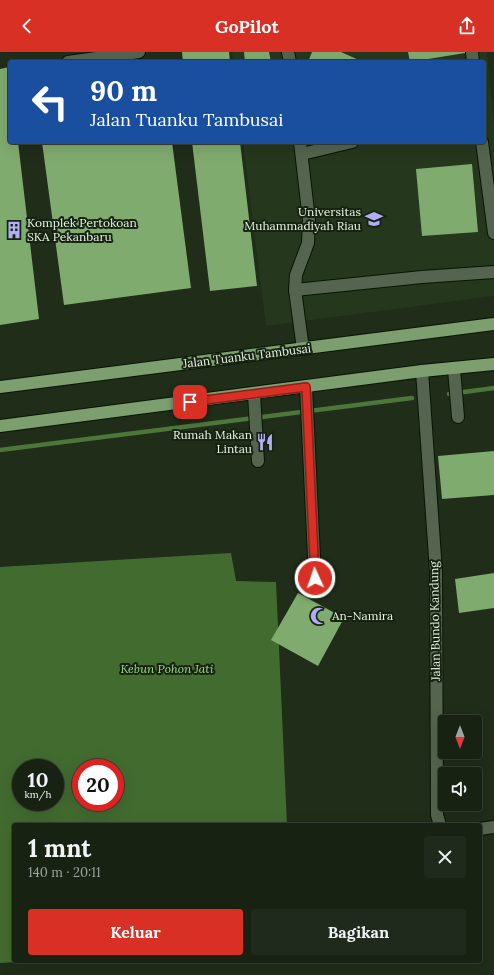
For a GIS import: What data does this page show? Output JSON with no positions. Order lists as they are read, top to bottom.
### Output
{
  "streets": {
    "main road": ["Jalan Tuanku Tambusai"],
    "street": ["Jalan Bundo Kandung"]
  },
  "parks": ["Kebun Pohon Jati"],
  "places": {
    "school or university": ["Universitas Muhammadiyah Riau"],
    "building": ["Komplek Pertokoan SKA Pekanbaru"],
    "restaurant": ["Rumah Makan Lintau"],
    "mosque": ["An-Namira"]
  },
  "north": "bottom",
  "page": {
    "header": "GoPilot",
    "turn": ["90 m", "Jalan Tuanku Tambusai"],
    "speed": "10 km/h",
    "limit": "20",
    "heading": ["1 mnt", "140 m · 20:11"],
    "buttons": ["Keluar", "Bagikan"]
  }
}
